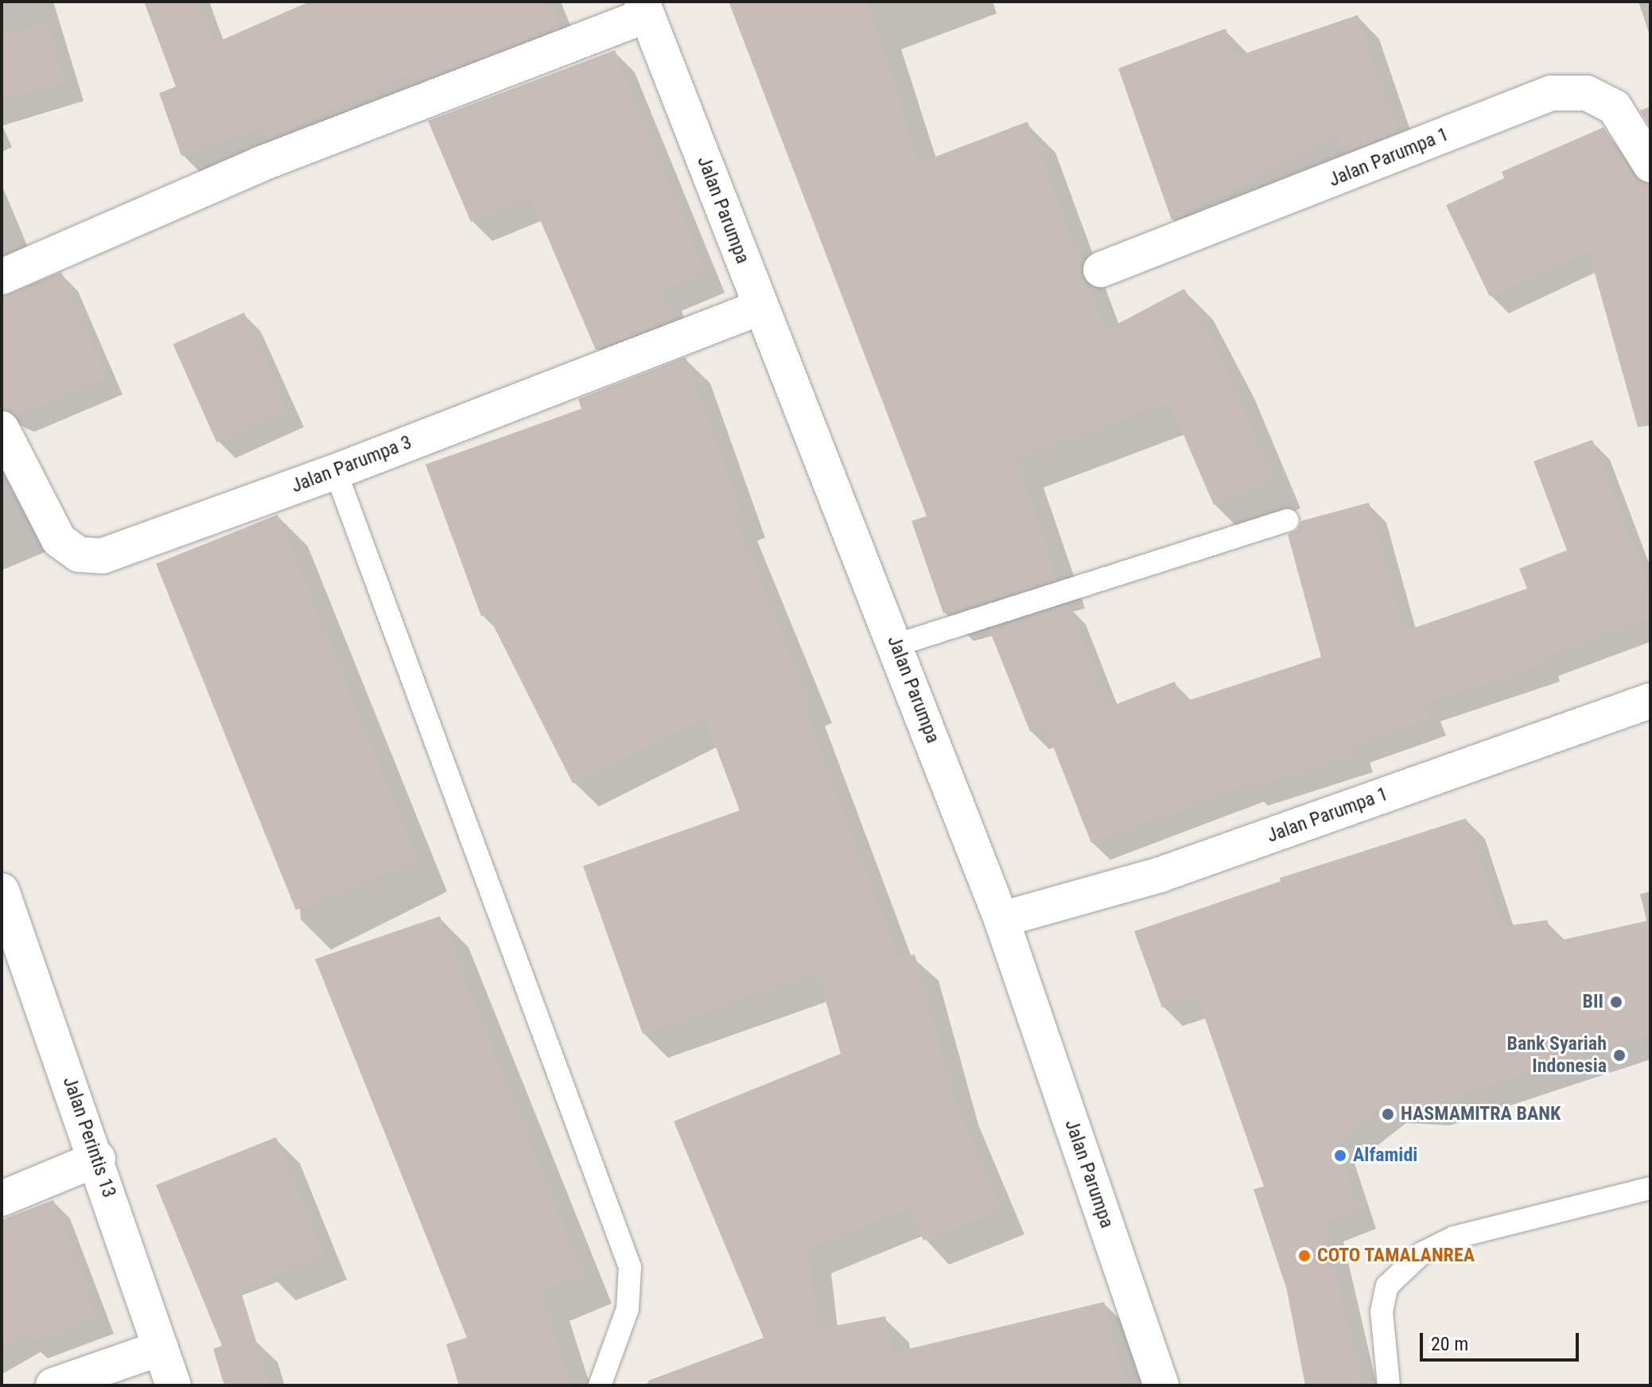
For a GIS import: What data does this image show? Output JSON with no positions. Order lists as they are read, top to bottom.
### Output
{
  "streets": {
    "street": [
      "Jalan Parumpa 1",
      "Jalan Parumpa",
      "Jalan Parumpa 3",
      "Jalan Perintis 13"
    ]
  },
  "crossings": [
    ["Jalan Parumpa 1", "Jalan Parumpa"],
    ["Jalan Parumpa", "Jalan Parumpa 3"]
  ],
  "places": [
    "BII",
    "Bank Syariah Indonesia",
    "HASMAMITRA BANK",
    "Alfamidi",
    "COTO TAMALANREA"
  ],
  "scale_bar": "20 m"
}
